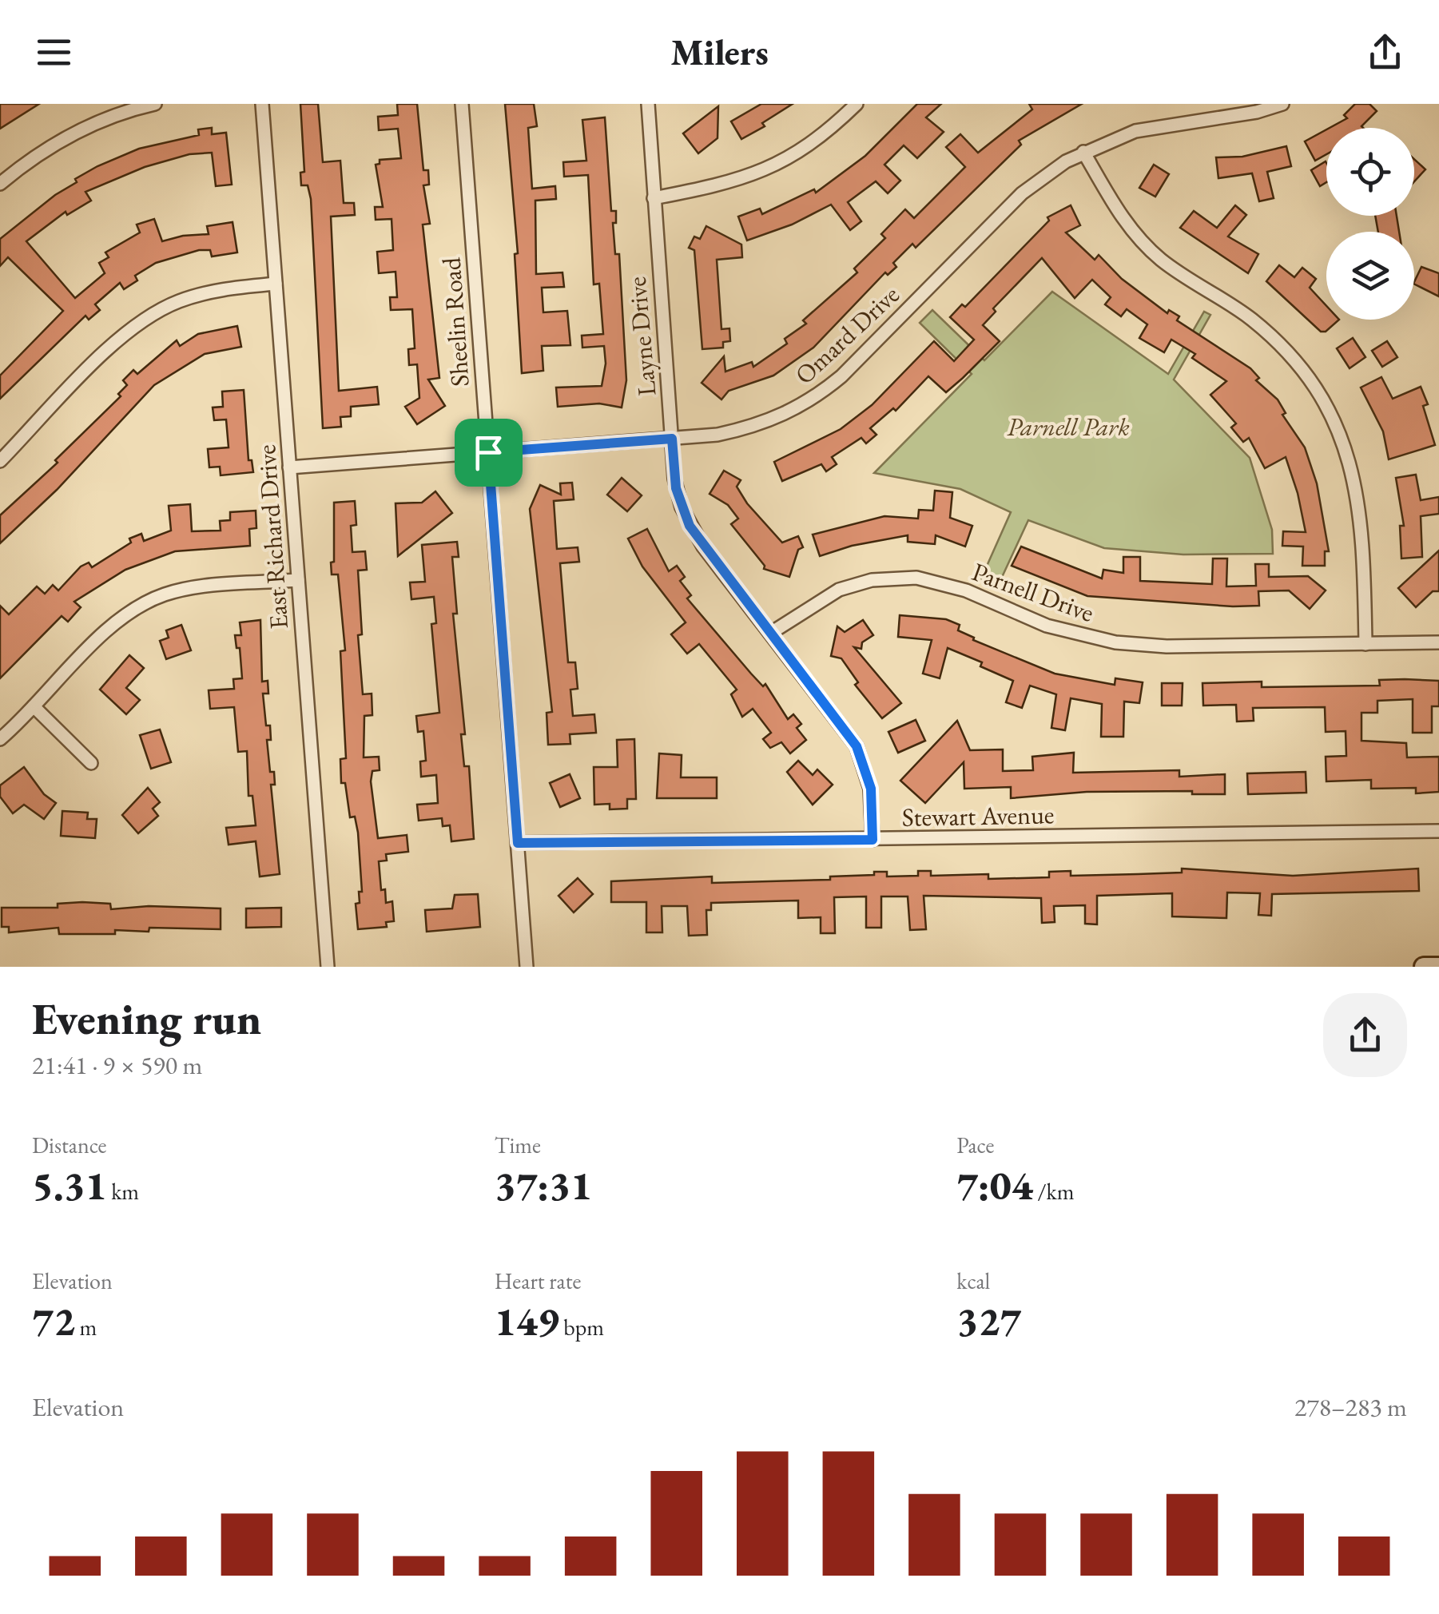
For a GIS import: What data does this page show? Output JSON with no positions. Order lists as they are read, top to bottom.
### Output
{
  "streets": {
    "street": [
      "Sheelin Road",
      "Omard Drive",
      "Layne Drive",
      "East Richard Drive",
      "Parnell Drive",
      "Stewart Avenue"
    ]
  },
  "crossings": [
    ["Sheelin Road", "Omard Drive"],
    ["Sheelin Road", "Stewart Avenue"],
    ["Omard Drive", "Layne Drive"],
    ["Omard Drive", "East Richard Drive"],
    ["Layne Drive", "Parnell Drive"],
    ["Layne Drive", "Stewart Avenue"]
  ],
  "parks": ["Parnell Park"],
  "page": {
    "header": "Milers",
    "heading": ["Evening run", "21:41 · 9 × 590 m"],
    "stats": [
      ["Distance", "5.31 km"],
      ["Time", "37:31"],
      ["Pace", "7:04 /km"],
      ["Elevation", "72 m"],
      ["Heart rate", "149 bpm"],
      ["kcal", "327"]
    ],
    "chart": ["Elevation", "278–283 m"]
  }
}
